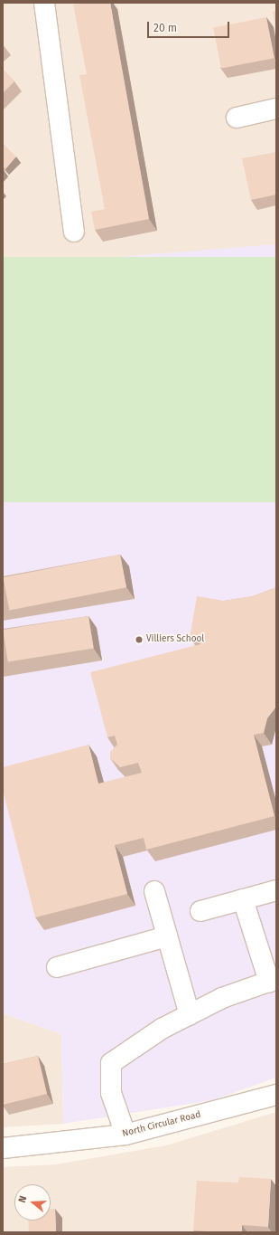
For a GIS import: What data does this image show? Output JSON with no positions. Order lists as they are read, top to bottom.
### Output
{
  "streets": {
    "street": ["North Circular Road"]
  },
  "places": ["Villiers School"],
  "scale_bar": "20 m",
  "north": "left"
}
